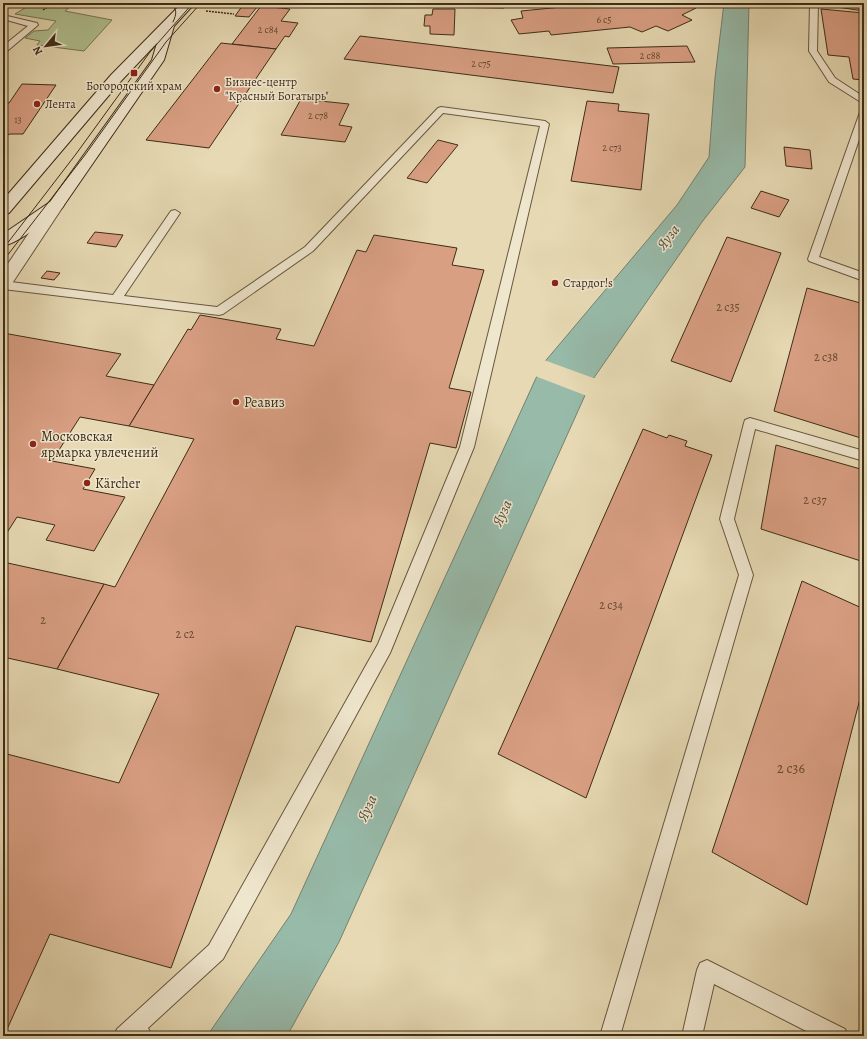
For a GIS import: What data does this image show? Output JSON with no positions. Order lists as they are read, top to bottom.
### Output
{
  "water": ["Яуза"],
  "places": {
    "transit": ["Богородский храм"],
    "other": [
      "Бизнес-центр \"Красный Богатырь\"",
      "Лента",
      "Стардог!s",
      "Реавиз",
      "Московская ярмарка увлечений",
      "Kärcher"
    ]
  },
  "house_numbers": [
    "6 с5",
    "2 с84",
    "2 c88",
    "2 с75",
    "2 c78",
    "13",
    "2 с73",
    "2 с35",
    "2 с38",
    "2 с37",
    "2 с34",
    "2",
    "2 c2",
    "2 с36"
  ],
  "north": "bottom left"
}
